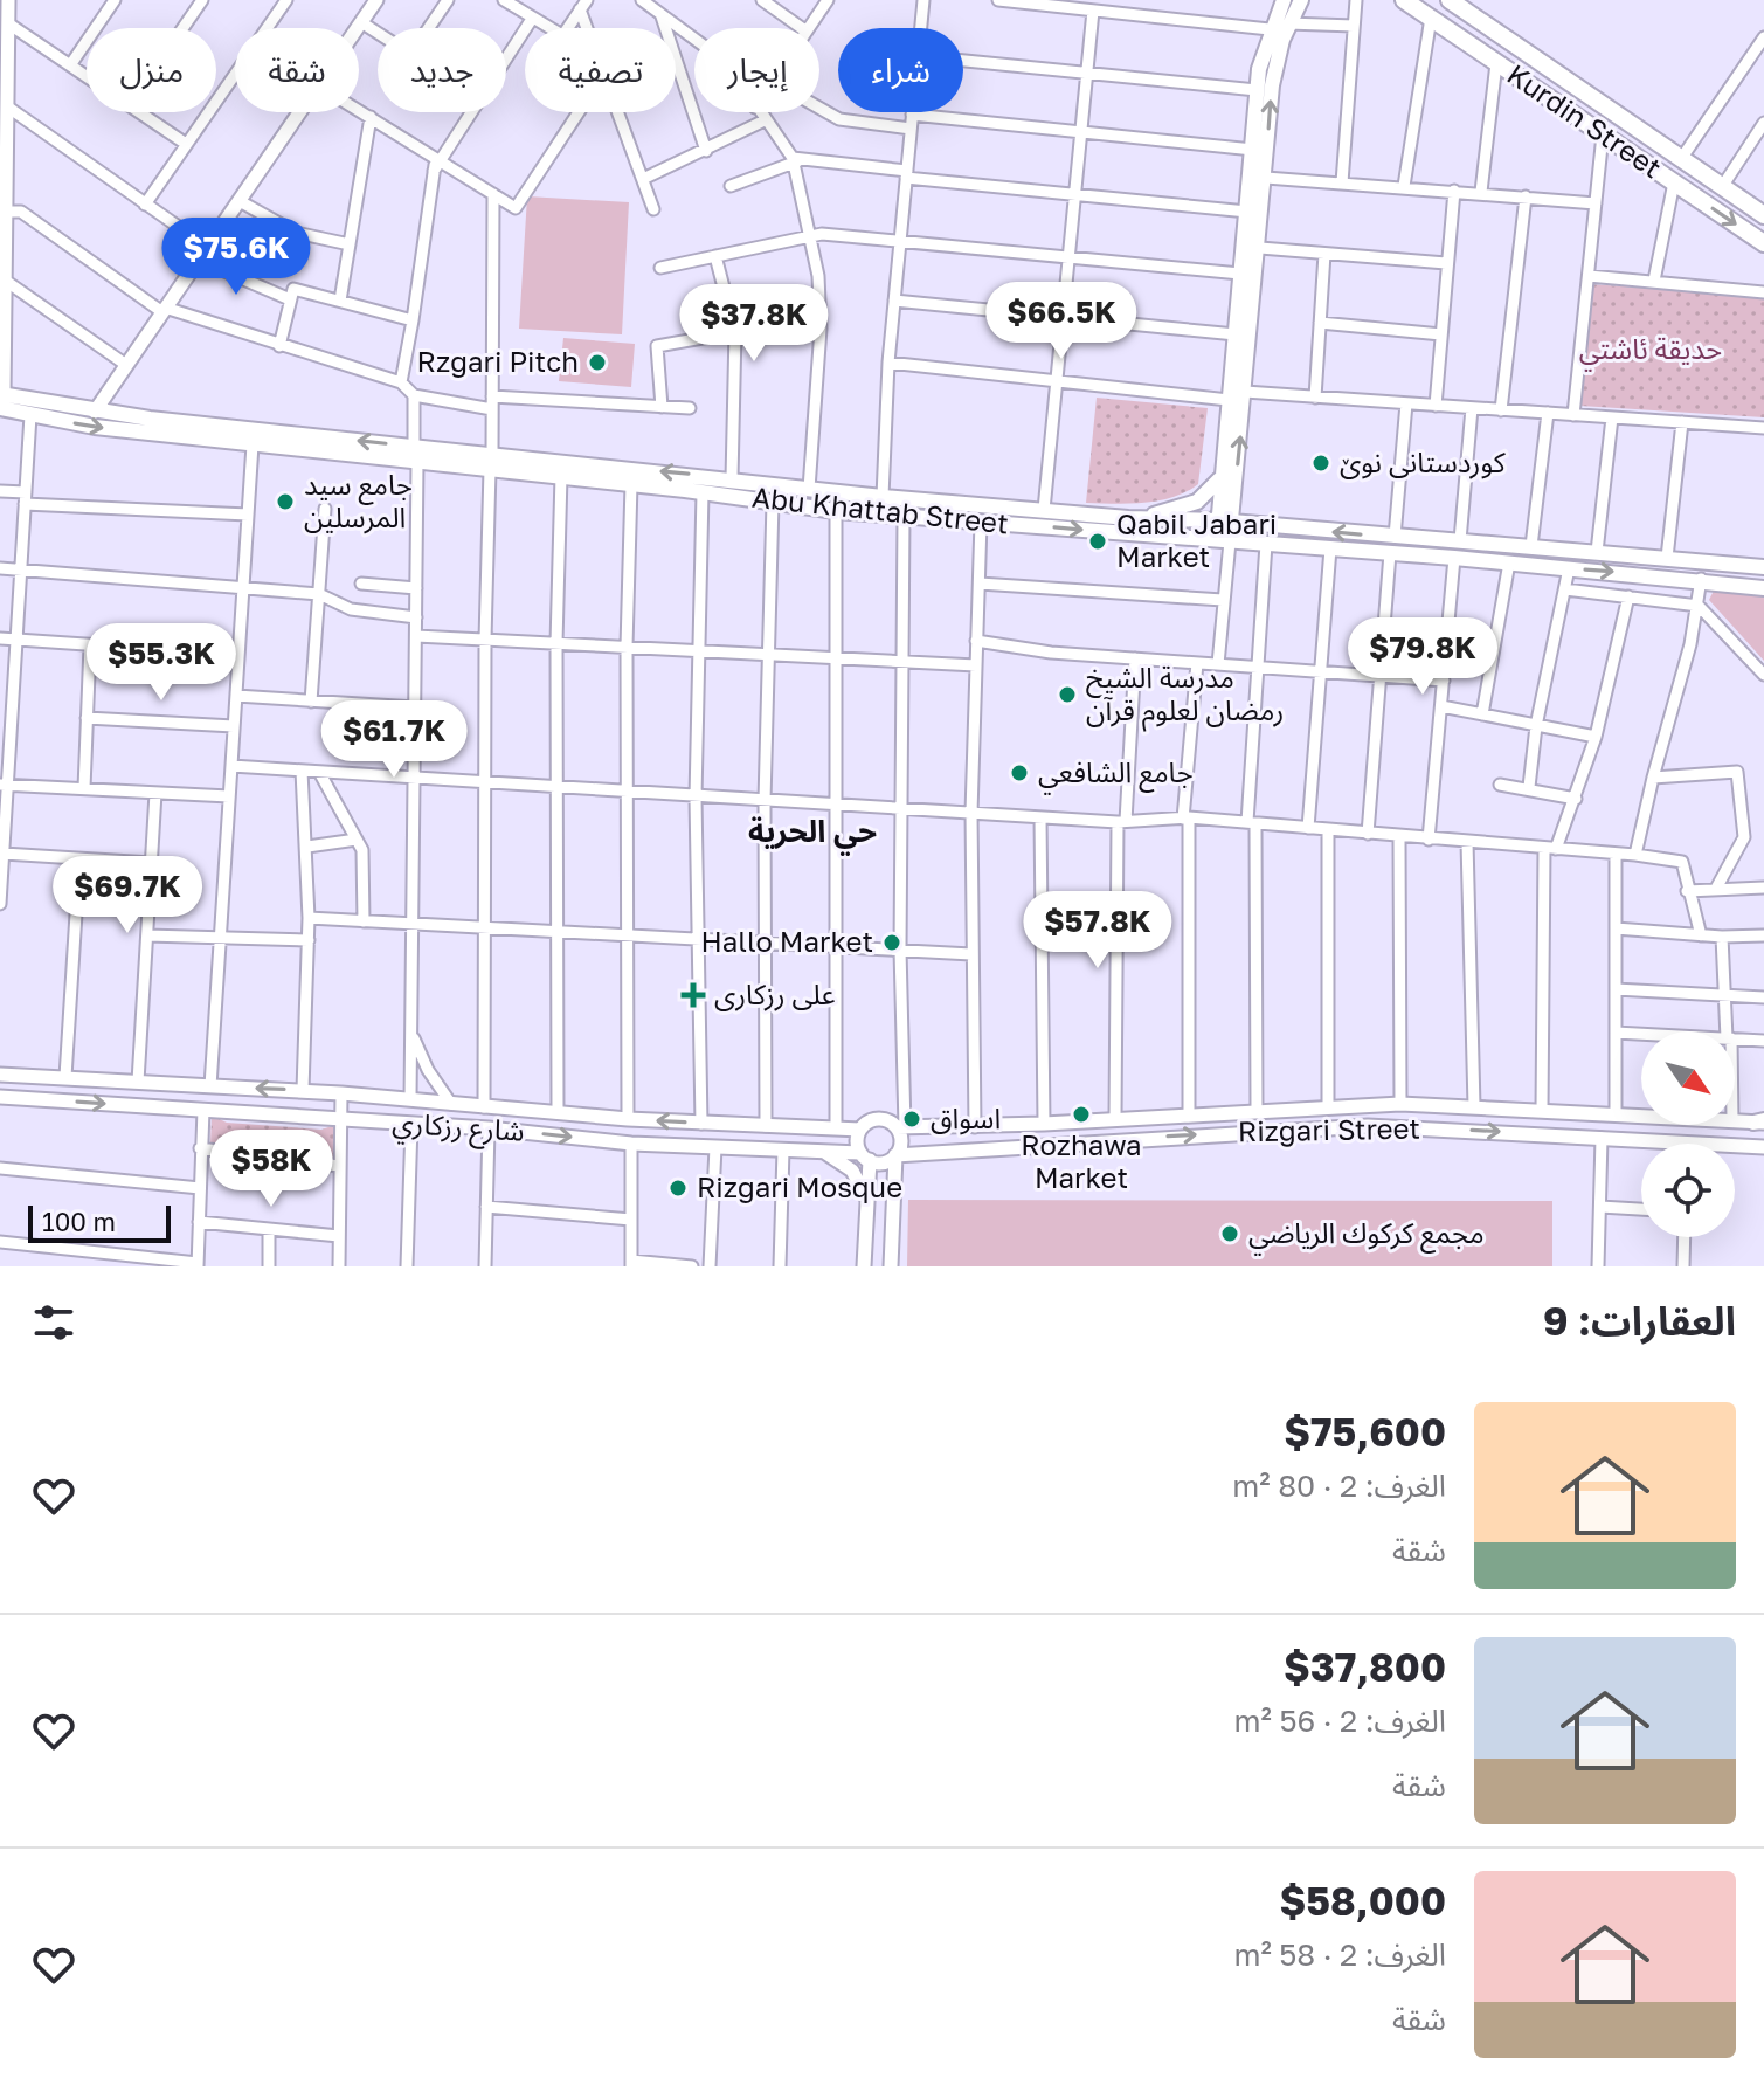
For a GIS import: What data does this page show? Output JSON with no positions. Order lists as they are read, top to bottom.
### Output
{
  "streets": {
    "main road": ["Kurdin Street", "Abu Khattab Street"],
    "street": ["شارع رزكاري", "Rizgari Street"]
  },
  "crossings": [
    ["شارع رزكاري", "Rizgari Street"]
  ],
  "districts": ["حي الحرية"],
  "parks": ["حديقة ئاشتي"],
  "places": {
    "other": [
      "Rzgari Pitch",
      "کوردستانی نوێ",
      "جامع سيد المرسلين",
      "Qabil Jabari Market",
      "مدرسة الشيخ رمضان لعلوم قرآن",
      "جامع الشافعي",
      "Hallo Market",
      "Rozhawa Market",
      "اسواق",
      "Rizgari Mosque",
      "مجمع كركوك الرياضي"
    ],
    "health": ["على رزكارى"]
  },
  "scale_bar": "100 m",
  "north": "bottom right",
  "page": {
    "chip": [
      "شراء",
      "إيجار",
      "تصفية",
      "جديد",
      "شقة",
      "منزل"
    ],
    "price": [
      "$75.6K",
      "$66.5K",
      "$37.8K",
      "$79.8K",
      "$55.3K",
      "$61.7K",
      "$69.7K",
      "$57.8K",
      "$58K"
    ],
    "scale": "100 m",
    "heading": "العقارات: 9",
    "list": [
      {
        "name": "$75,600",
        "note": "الغرف: 2 · 80 m² · شقة"
      },
      {
        "name": "$37,800",
        "note": "الغرف: 2 · 56 m² · شقة"
      },
      {
        "name": "$58,000",
        "note": "الغرف: 2 · 58 m² · شقة"
      }
    ]
  }
}
